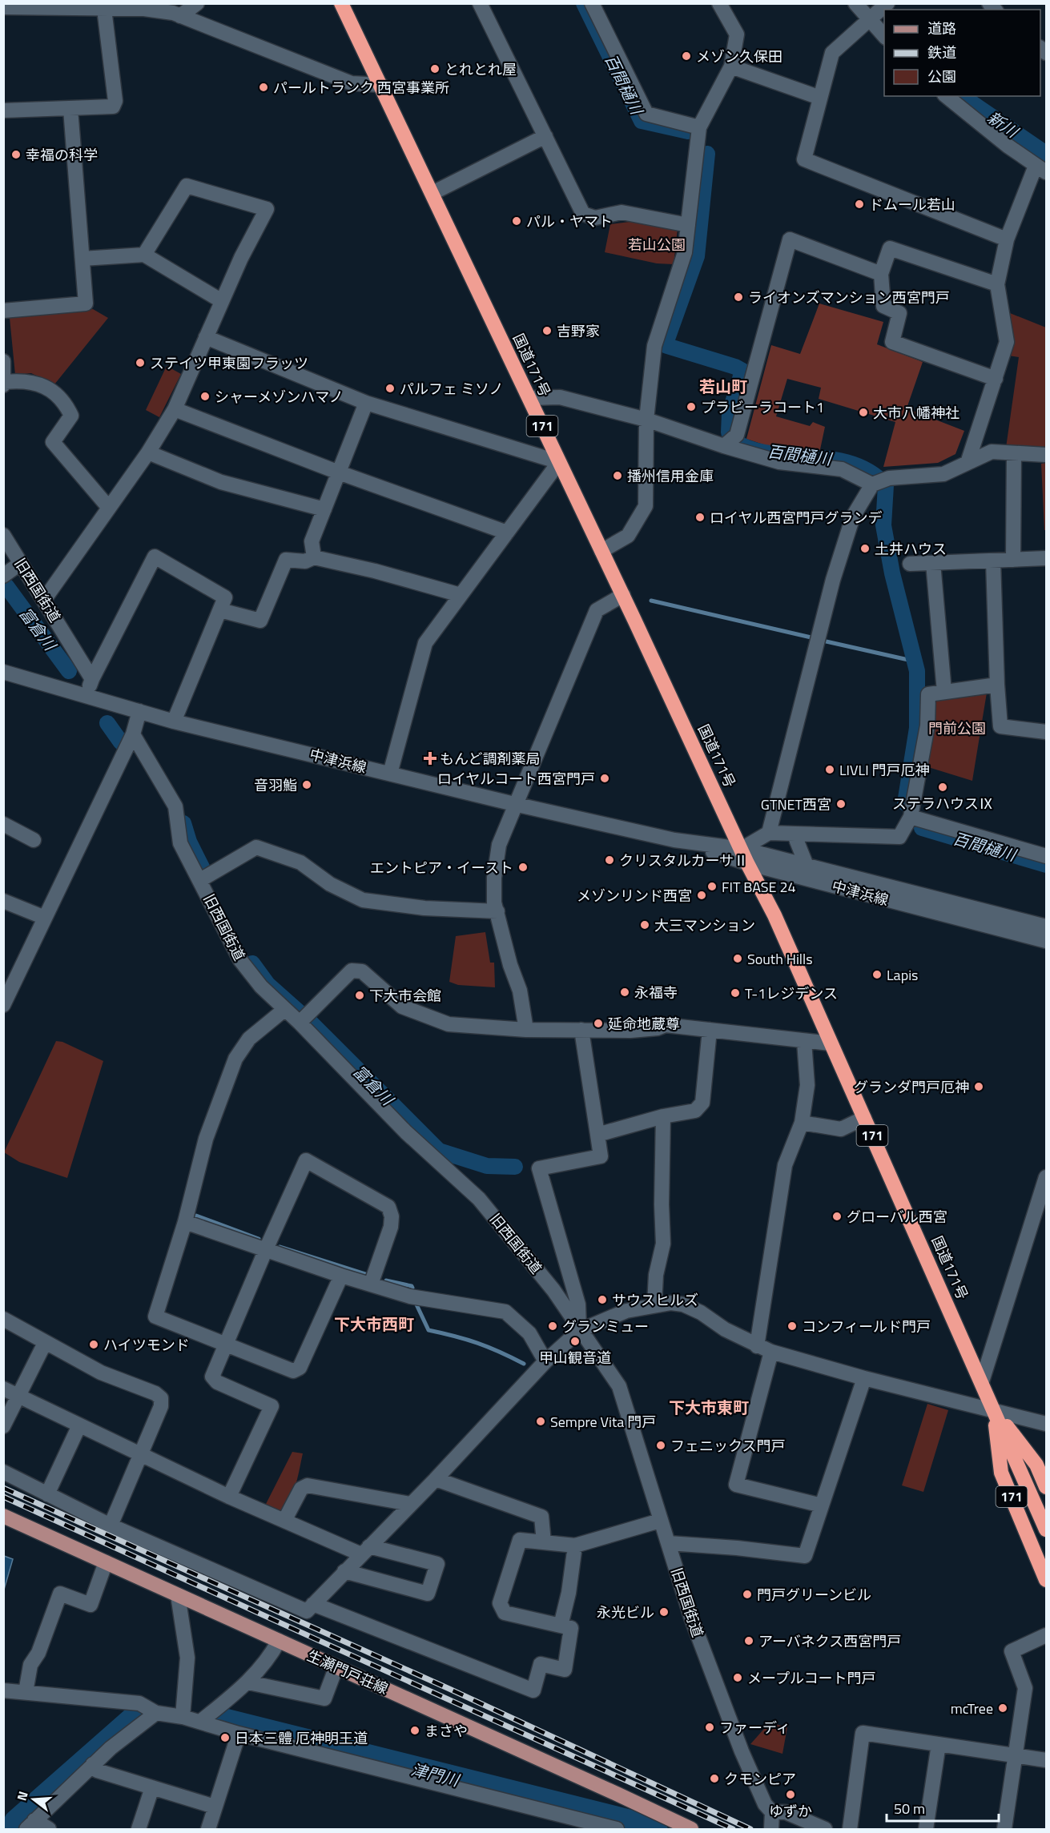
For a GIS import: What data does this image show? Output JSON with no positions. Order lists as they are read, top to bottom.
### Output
{
  "streets": {
    "highway": ["国道171号", "171"],
    "main road": ["生瀬門戸荘線"],
    "street": ["旧西国街道", "中津浜線"]
  },
  "crossings": [
    ["国道171号", "171"],
    ["国道171号", "中津浜線"]
  ],
  "districts": ["若山町", "下大市西町", "下大市東町"],
  "water": [
    "百間樋川",
    "新川",
    "富倉川",
    "津門川"
  ],
  "parks": ["若山公園", "門前公園"],
  "places": {
    "other": [
      "メゾン久保田",
      "とれとれ屋",
      "パールトランク 西宮事業所",
      "幸福の科学",
      "ドムール若山",
      "パル・ヤマト",
      "ライオンズマンション西宮門戸",
      "吉野家",
      "ステイツ甲東園フラッツ",
      "パルフェ ミソノ",
      "シャーメゾンハマノ",
      "プラビーラコート1",
      "大市八幡神社",
      "播州信用金庫",
      "ロイヤル西宮門戸グランデ",
      "土井ハウス",
      "LIVLI 門戸厄神",
      "ロイヤルコート西宮門戸",
      "音羽鮨",
      "ステラハウスⅨ",
      "GTNET西宮",
      "クリスタルカーサⅡ",
      "エントピア・イースト",
      "FIT BASE 24",
      "メゾンリンド西宮",
      "大三マンション",
      "South Hills",
      "Lapis",
      "永福寺",
      "T-1レジデンス",
      "下大市会館",
      "延命地蔵尊",
      "グランダ門戸厄神",
      "グローバル西宮",
      "サウスヒルズ",
      "グランミュー",
      "コンフィールド門戸",
      "甲山観音道",
      "ハイツモンド",
      "Sempre Vita 門戸",
      "フェニックス門戸",
      "門戸グリーンビル",
      "永光ビル",
      "アーバネクス西宮門戸",
      "メープルコート門戸",
      "mcTree",
      "ファーディ",
      "まさや",
      "日本三體 厄神明王道",
      "クモンピア",
      "ゆずか"
    ],
    "health": ["もんど調剤薬局"]
  },
  "legend": ["道路", "鉄道", "公園"],
  "scale_bar": "50 m",
  "north": "left"
}
